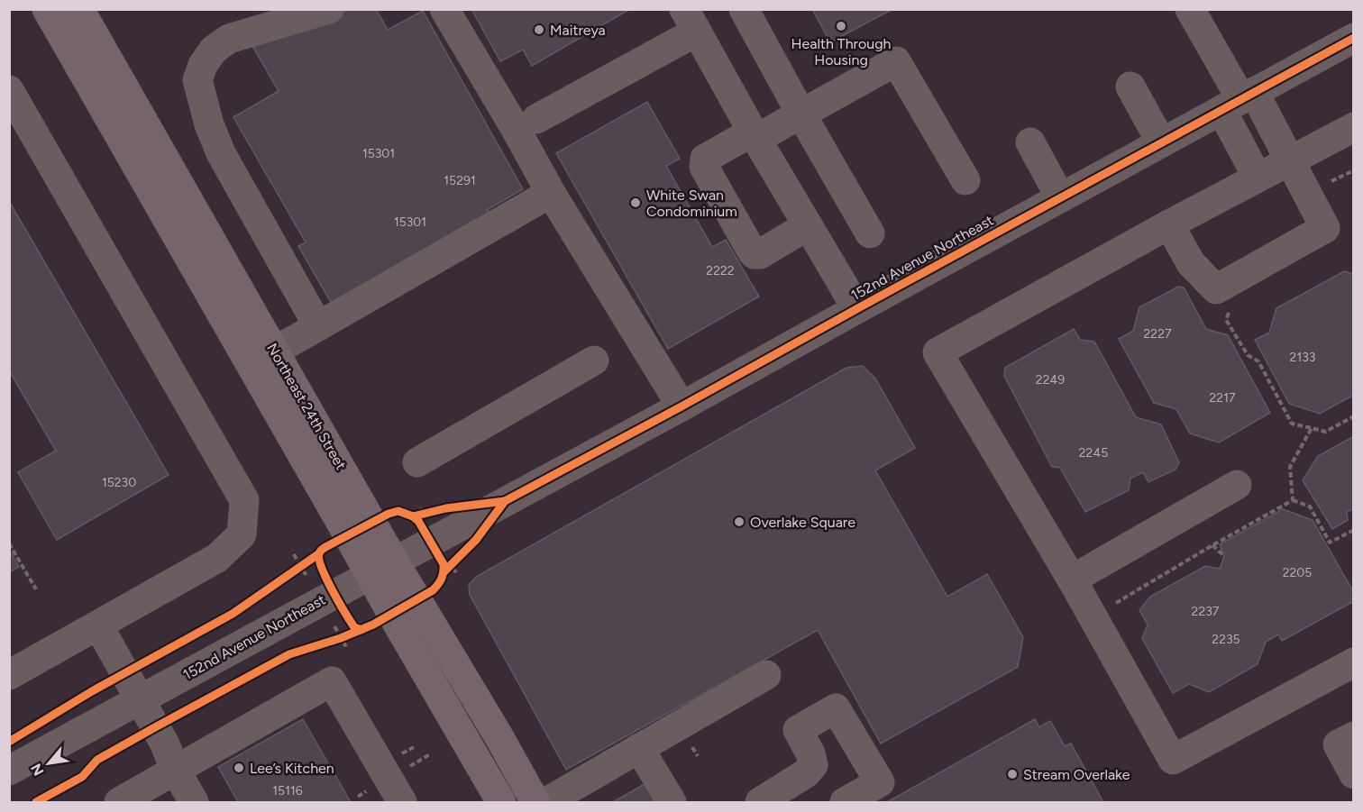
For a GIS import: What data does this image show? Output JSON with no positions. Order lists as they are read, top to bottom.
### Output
{
  "streets": {
    "main road": ["Northeast 24th Street"],
    "street": ["152nd Avenue Northeast"]
  },
  "crossings": [
    ["152nd Avenue Northeast", "Northeast 24th Street"]
  ],
  "places": [
    "Health Through Housing",
    "Maitreya",
    "White Swan Condominium",
    "Overlake Square",
    "Lee’s Kitchen",
    "Stream Overlake"
  ],
  "house_numbers": [
    "15301",
    "15291",
    "15301",
    "2222",
    "2227",
    "2133",
    "2249",
    "2217",
    "2245",
    "15230",
    "2205",
    "2237",
    "2235",
    "15116"
  ],
  "north": "bottom left"
}
